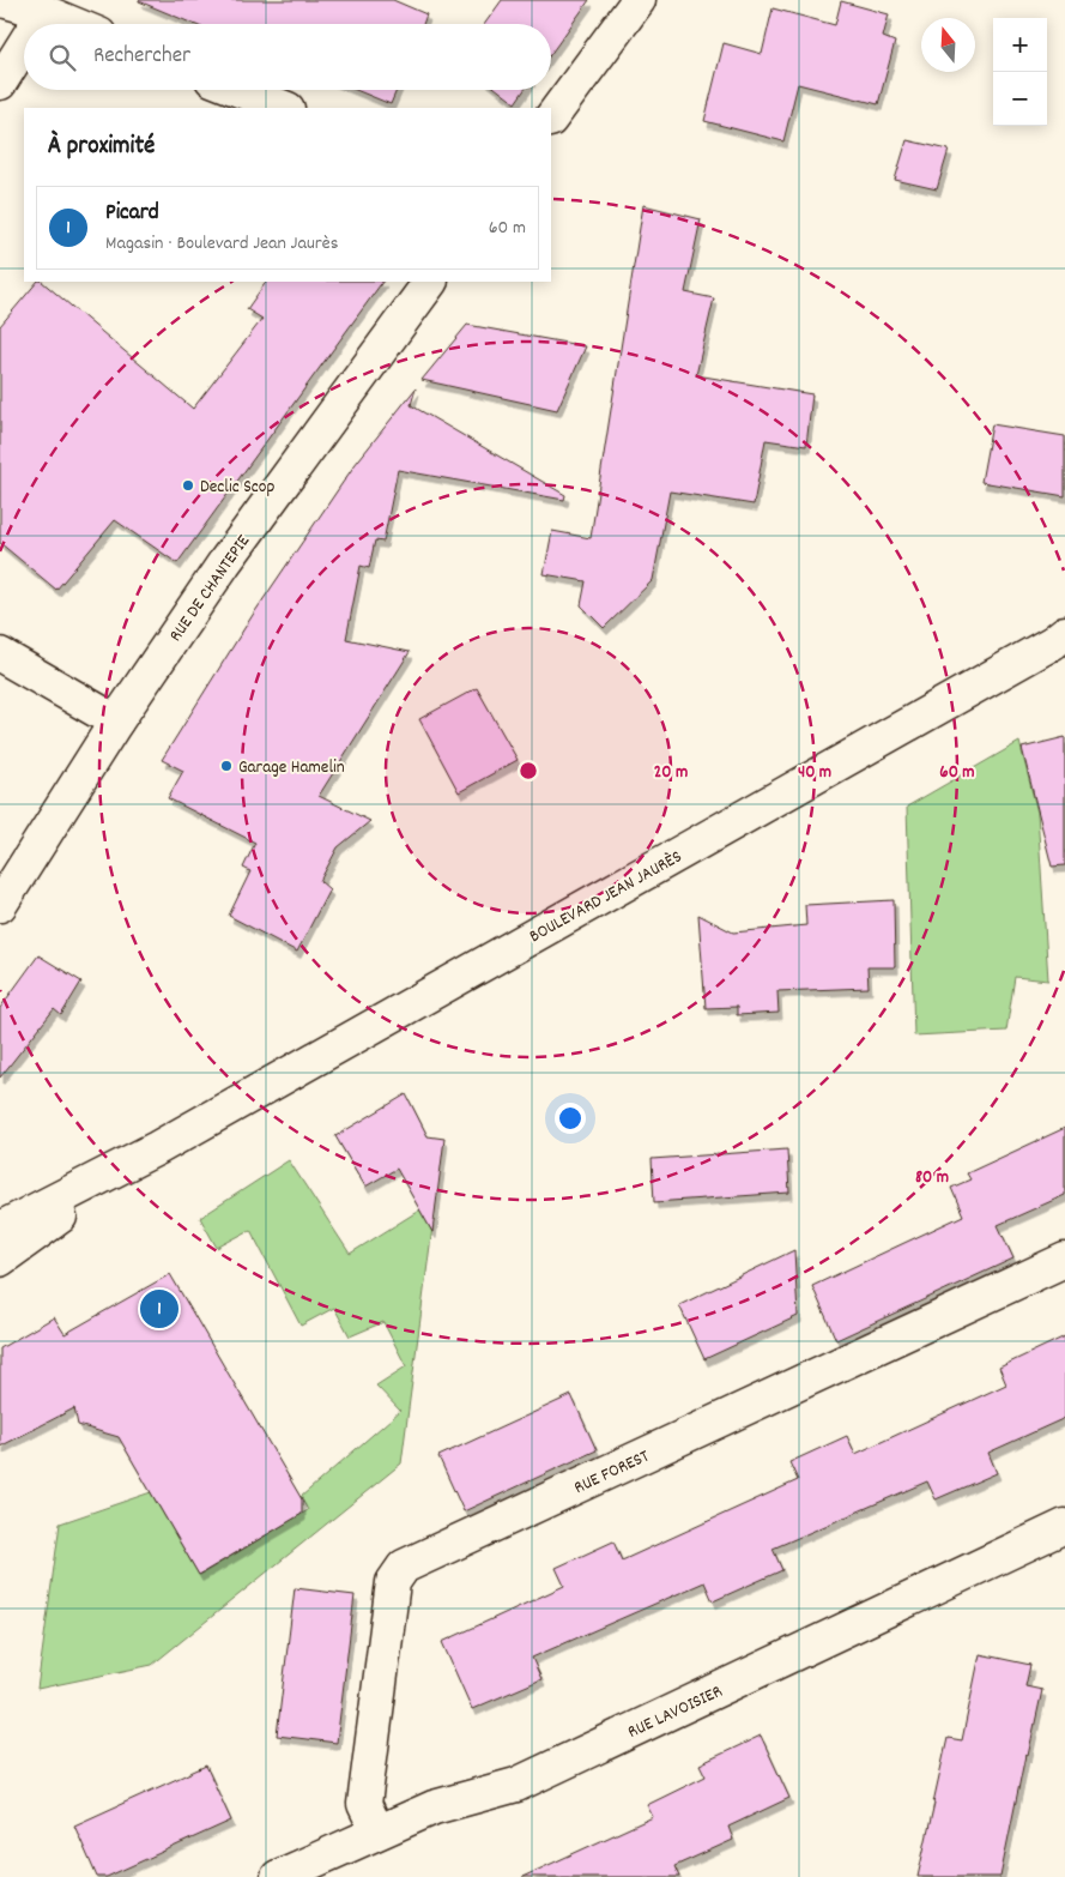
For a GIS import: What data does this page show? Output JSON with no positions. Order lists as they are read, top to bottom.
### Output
{
  "streets": {
    "street": [
      "RUE DE CHANTEPIE",
      "BOULEVARD JEAN JAURÈS",
      "RUE FOREST",
      "RUE LAVOISIER"
    ]
  },
  "crossings": [
    ["RUE FOREST", "RUE LAVOISIER"]
  ],
  "places": ["Declic Scop", "Garage Hamelin"],
  "north": "top",
  "page": {
    "map_buttons": ["+", "−"],
    "search": "Rechercher",
    "heading": "À proximité",
    "list": [
      {
        "mark": "1",
        "name": "Picard",
        "note": "Magasin · Boulevard Jean Jaurès",
        "value": "60 m"
      }
    ],
    "pins": "1"
  },
  "rings": [
    "20 m",
    "40 m",
    "60 m",
    "80 m"
  ]
}
